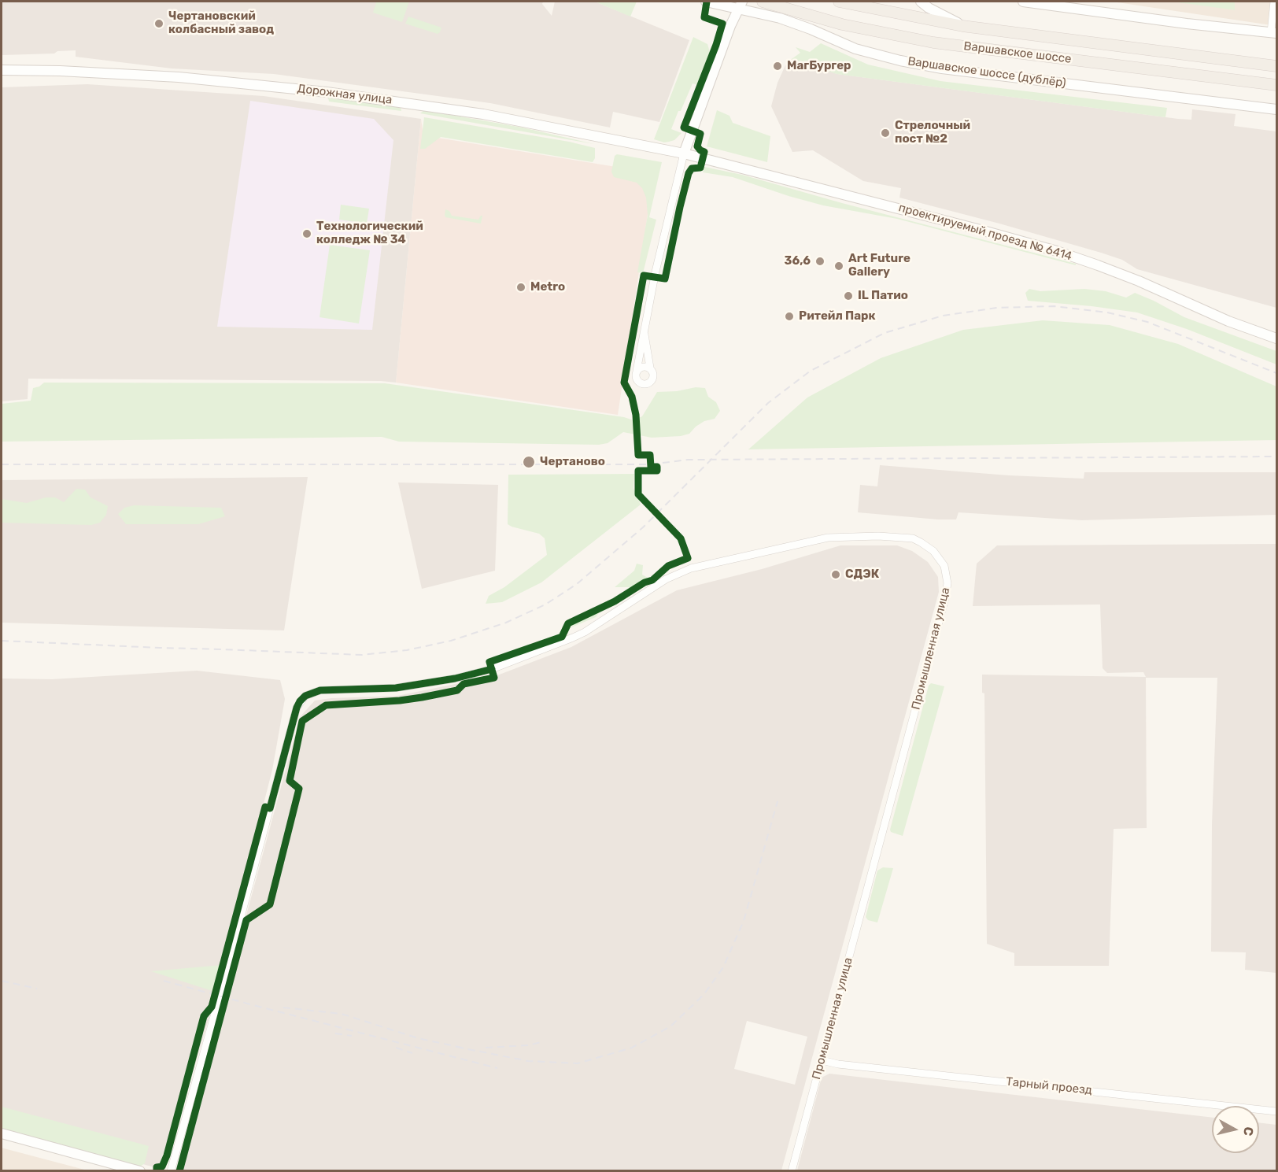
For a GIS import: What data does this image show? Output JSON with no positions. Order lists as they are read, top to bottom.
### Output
{
  "streets": {
    "main road": [
      "Варшавское шоссе",
      "Варшавское шоссе (дублёр)",
      "Дорожная улица",
      "проектируемый проезд № 6414"
    ],
    "street": ["Промышленная улица", "Тарный проезд"]
  },
  "crossings": [
    ["Дорожная улица", "проектируемый проезд № 6414"],
    ["Промышленная улица", "Тарный проезд"]
  ],
  "places": [
    "Чертановский колбасный завод",
    "МагБургер",
    "Стрелочный пост №2",
    "Технологический колледж № 34",
    "36,6",
    "Art Future Gallery",
    "Metro",
    "IL Патио",
    "Ритейл Парк",
    "Чертаново",
    "СДЭК"
  ],
  "north": "right"
}
